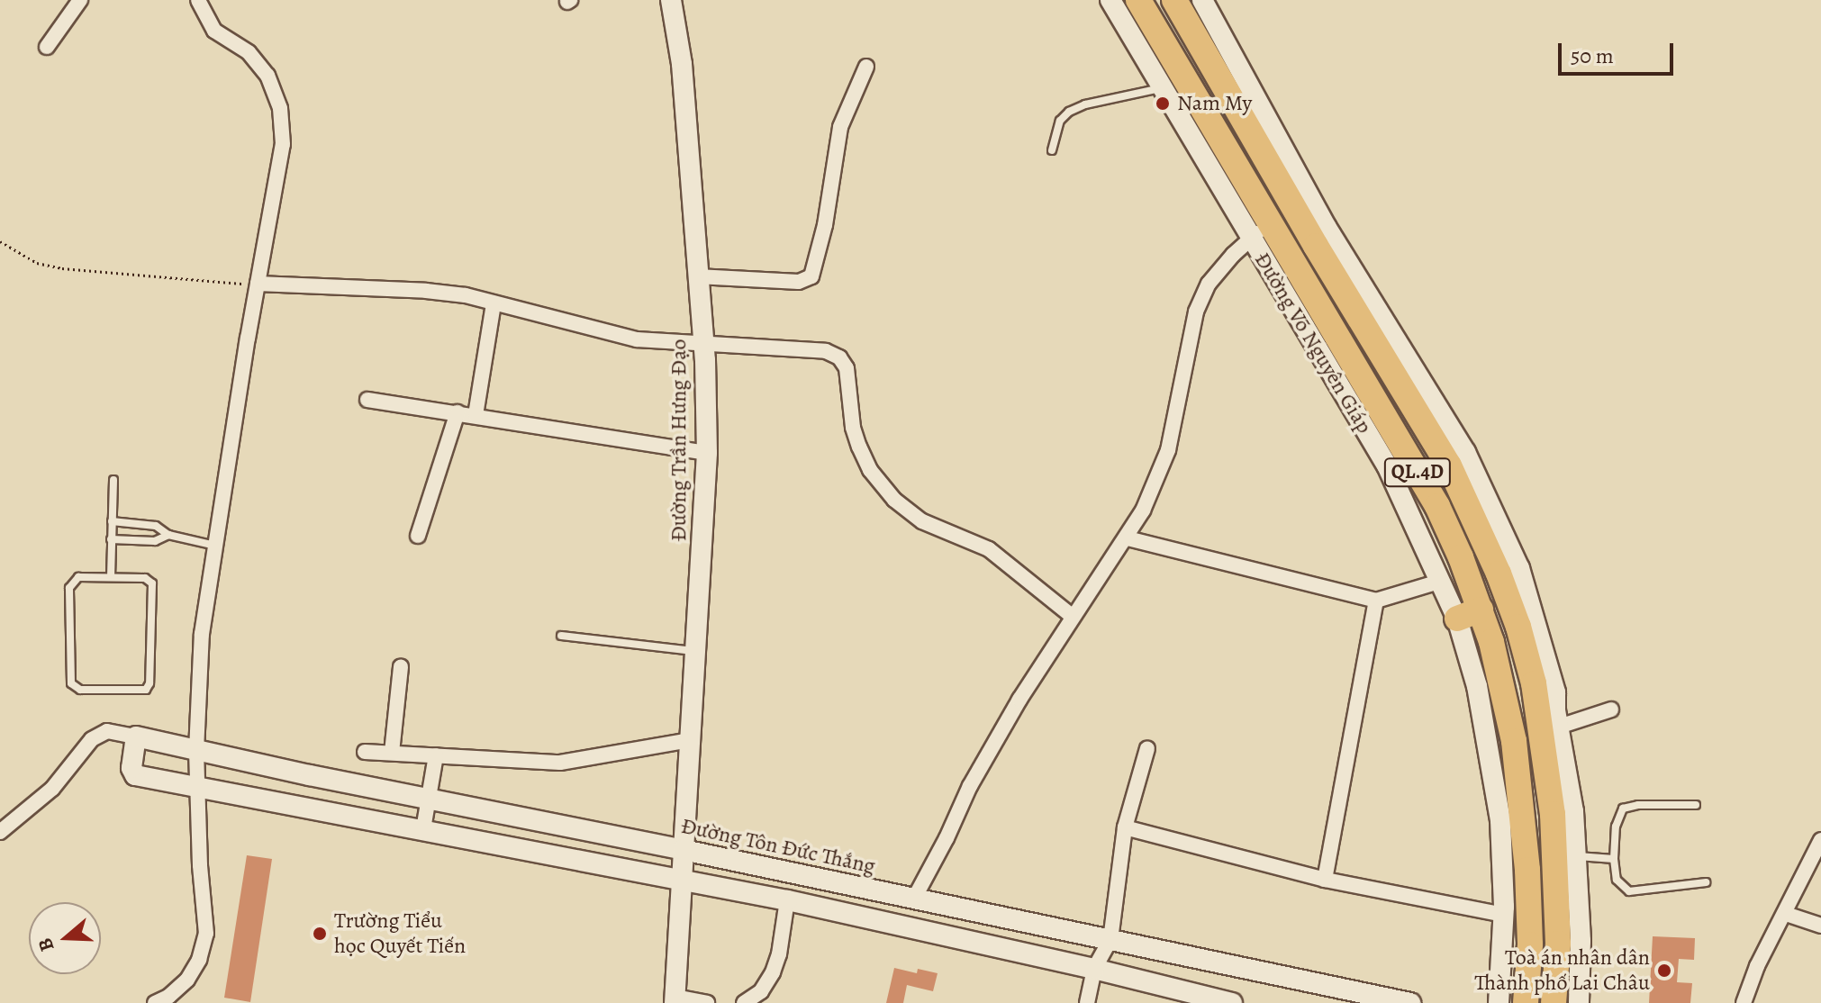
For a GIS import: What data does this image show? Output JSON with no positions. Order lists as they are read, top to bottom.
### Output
{
  "streets": {
    "highway": ["Đường Võ Nguyên Giáp", "QL.4D"],
    "street": ["Đường Trần Hưng Đạo", "Đường Tôn Đức Thắng"]
  },
  "crossings": [
    ["Đường Trần Hưng Đạo", "Đường Tôn Đức Thắng"]
  ],
  "places": ["Nam My", "Trường Tiểu học Quyết Tiến", "Toà án nhân dân Thành phố Lai Châu"],
  "scale_bar": "50 m",
  "north": "left"
}
